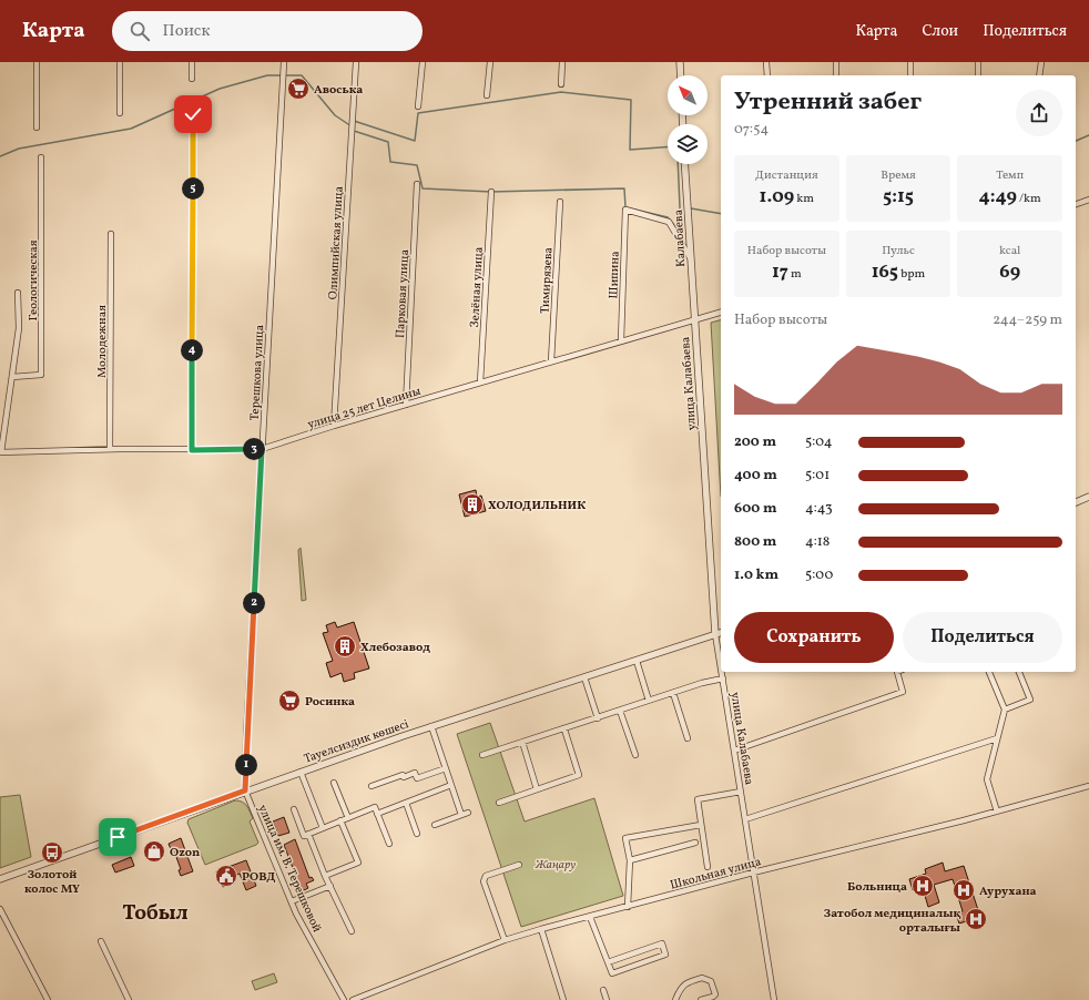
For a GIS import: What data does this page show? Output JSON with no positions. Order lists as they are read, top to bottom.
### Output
{
  "streets": {
    "street": [
      "Калабаева",
      "Олимпийская улица",
      "Шипина",
      "Геологическая",
      "Тимирязева",
      "Зелёная улица",
      "Парковая улица",
      "Молодежная",
      "Терешкова улица",
      "улица Калабаева",
      "улица 25 лет Целины",
      "Тауелсиздик көшесі",
      "улица им. В. Терешковой",
      "Школьная улица"
    ]
  },
  "crossings": [
    ["Калабаева", "Шипина"],
    ["Калабаева", "улица Калабаева"],
    ["Калабаева", "улица 25 лет Целины"],
    ["Олимпийская улица", "улица 25 лет Целины"],
    ["Шипина", "улица 25 лет Целины"],
    ["Геологическая", "улица 25 лет Целины"],
    ["Тимирязева", "улица 25 лет Целины"],
    ["Зелёная улица", "улица 25 лет Целины"],
    ["Парковая улица", "улица 25 лет Целины"],
    ["Молодежная", "улица 25 лет Целины"],
    ["Терешкова улица", "улица 25 лет Целины"],
    ["Терешкова улица", "Тауелсиздик көшесі"],
    ["Терешкова улица", "улица им. В. Терешковой"],
    ["улица Калабаева", "улица 25 лет Целины"],
    ["улица Калабаева", "Тауелсиздик көшесі"],
    ["улица Калабаева", "Школьная улица"],
    ["Тауелсиздик көшесі", "улица им. В. Терешковой"]
  ],
  "districts": ["Тобыл"],
  "parks": ["Жаңару"],
  "places": {
    "supermarket": ["Авоська", "Росинка"],
    "building": ["ХОЛОДИЛЬНИК", "Хлебозавод"],
    "shop": ["Ozon"],
    "bus stop": ["Золотой колос МҮ"],
    "public building": ["РОВД"],
    "hospital": ["Больница", "Аурухана", "Затобол медициналық орталығы"]
  },
  "north": "top left",
  "page": {
    "header": "Карта",
    "search": "Поиск",
    "nav": ["Карта", "Слои", "Поделиться"],
    "heading": ["Утренний забег", "07:54"],
    "stats": [
      ["Дистанция", "1.09 km"],
      ["Время", "5:15"],
      ["Темп", "4:49 /km"],
      ["Набор высоты", "17 m"],
      ["Пульс", "165 bpm"],
      ["kcal", "69"]
    ],
    "pins": [
      "5",
      "4",
      "3",
      "2",
      "1"
    ],
    "chart": ["Набор высоты", "244–259 m"],
    "list": [
      {
        "name": "200 m",
        "note": "5:04"
      },
      {
        "name": "400 m",
        "note": "5:01"
      },
      {
        "name": "600 m",
        "note": "4:43"
      },
      {
        "name": "800 m",
        "note": "4:18"
      },
      {
        "name": "1.0 km",
        "note": "5:00"
      }
    ],
    "buttons": ["Сохранить", "Поделиться"]
  }
}
